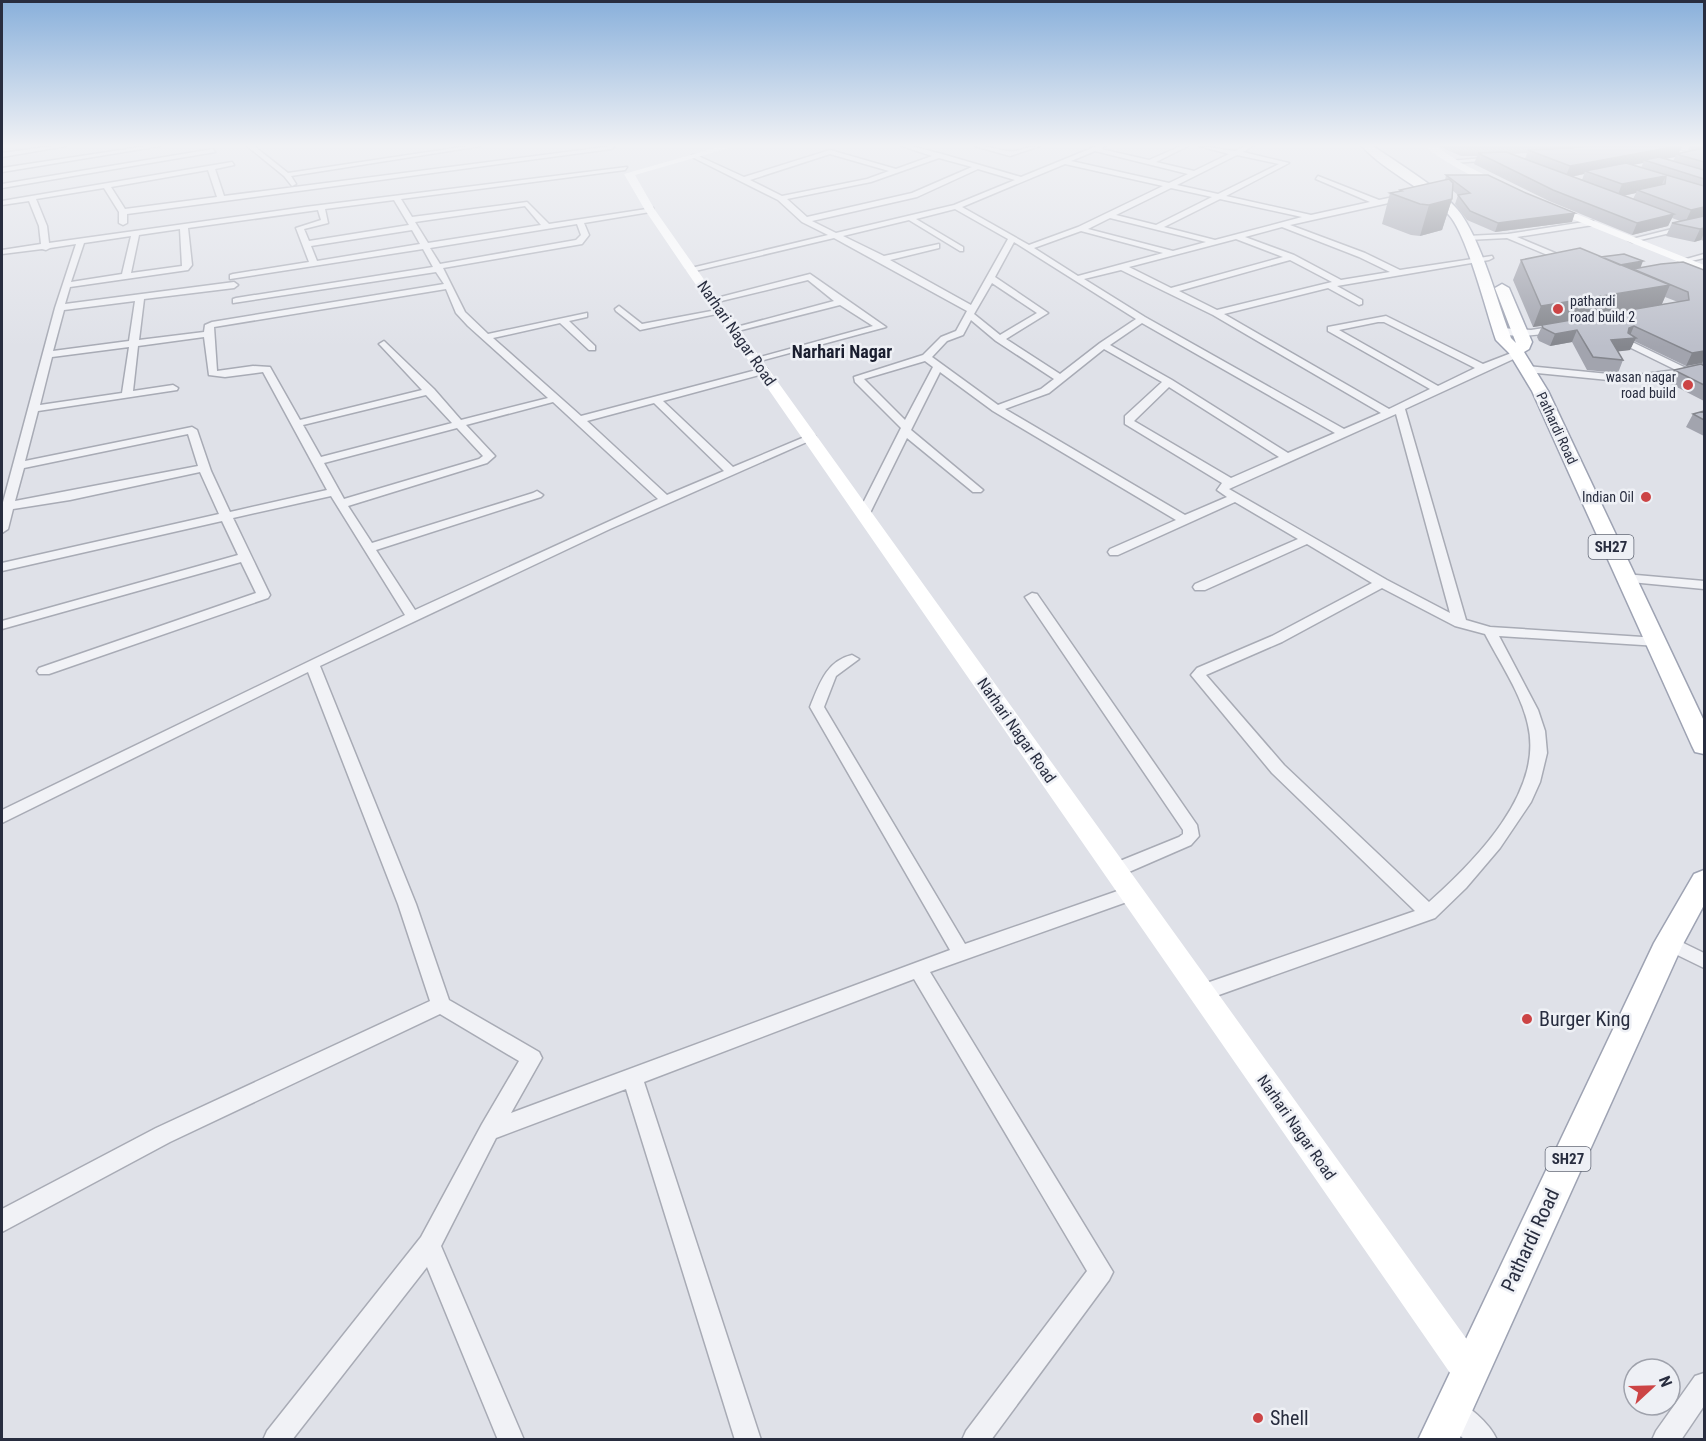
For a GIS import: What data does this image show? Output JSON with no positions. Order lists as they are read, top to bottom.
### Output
{
  "streets": {
    "main road": ["Pathardi Road", "SH27"],
    "street": ["Narhari Nagar Road"]
  },
  "crossings": [
    ["Narhari Nagar Road", "Pathardi Road"]
  ],
  "districts": ["Narhari Nagar"],
  "places": [
    "pathardi road build 2",
    "wasan nagar road build",
    "Indian Oil",
    "Burger King",
    "Shell"
  ],
  "north": "right"
}
